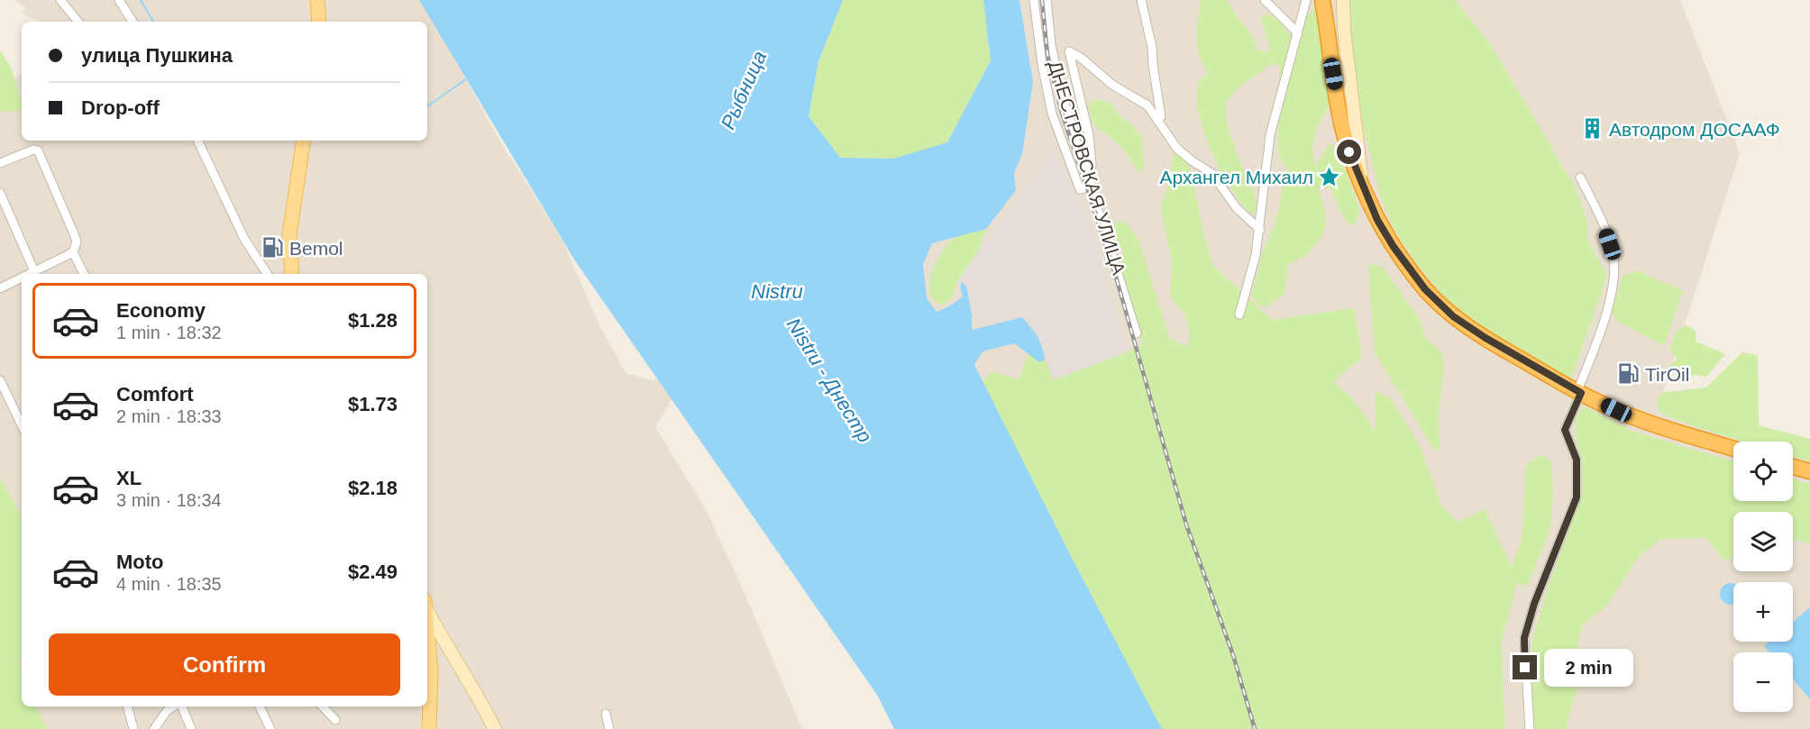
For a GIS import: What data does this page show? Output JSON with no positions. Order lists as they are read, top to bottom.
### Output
{
  "streets": {
    "street": ["ДНЕСТРОВСКАЯ УЛИЦА"]
  },
  "water": ["Рыбница", "Nistru", "Nistru - Днестр"],
  "places": {
    "building": ["Автодром ДОСААФ"],
    "place": ["Архангел Михаил"],
    "fuel station": ["Bemol", "TirOil"]
  },
  "page": {
    "banner": ["улица Пушкина", "Drop-off"],
    "list": [
      {
        "name": "Economy",
        "note": "1 min · 18:32",
        "value": "$1.28"
      },
      {
        "name": "Comfort",
        "note": "2 min · 18:33",
        "value": "$1.73"
      },
      {
        "name": "XL",
        "note": "3 min · 18:34",
        "value": "$2.18"
      },
      {
        "name": "Moto",
        "note": "4 min · 18:35",
        "value": "$2.49"
      }
    ],
    "map_buttons": ["+", "−"],
    "buttons": "Confirm",
    "bubble": "2 min"
  }
}
